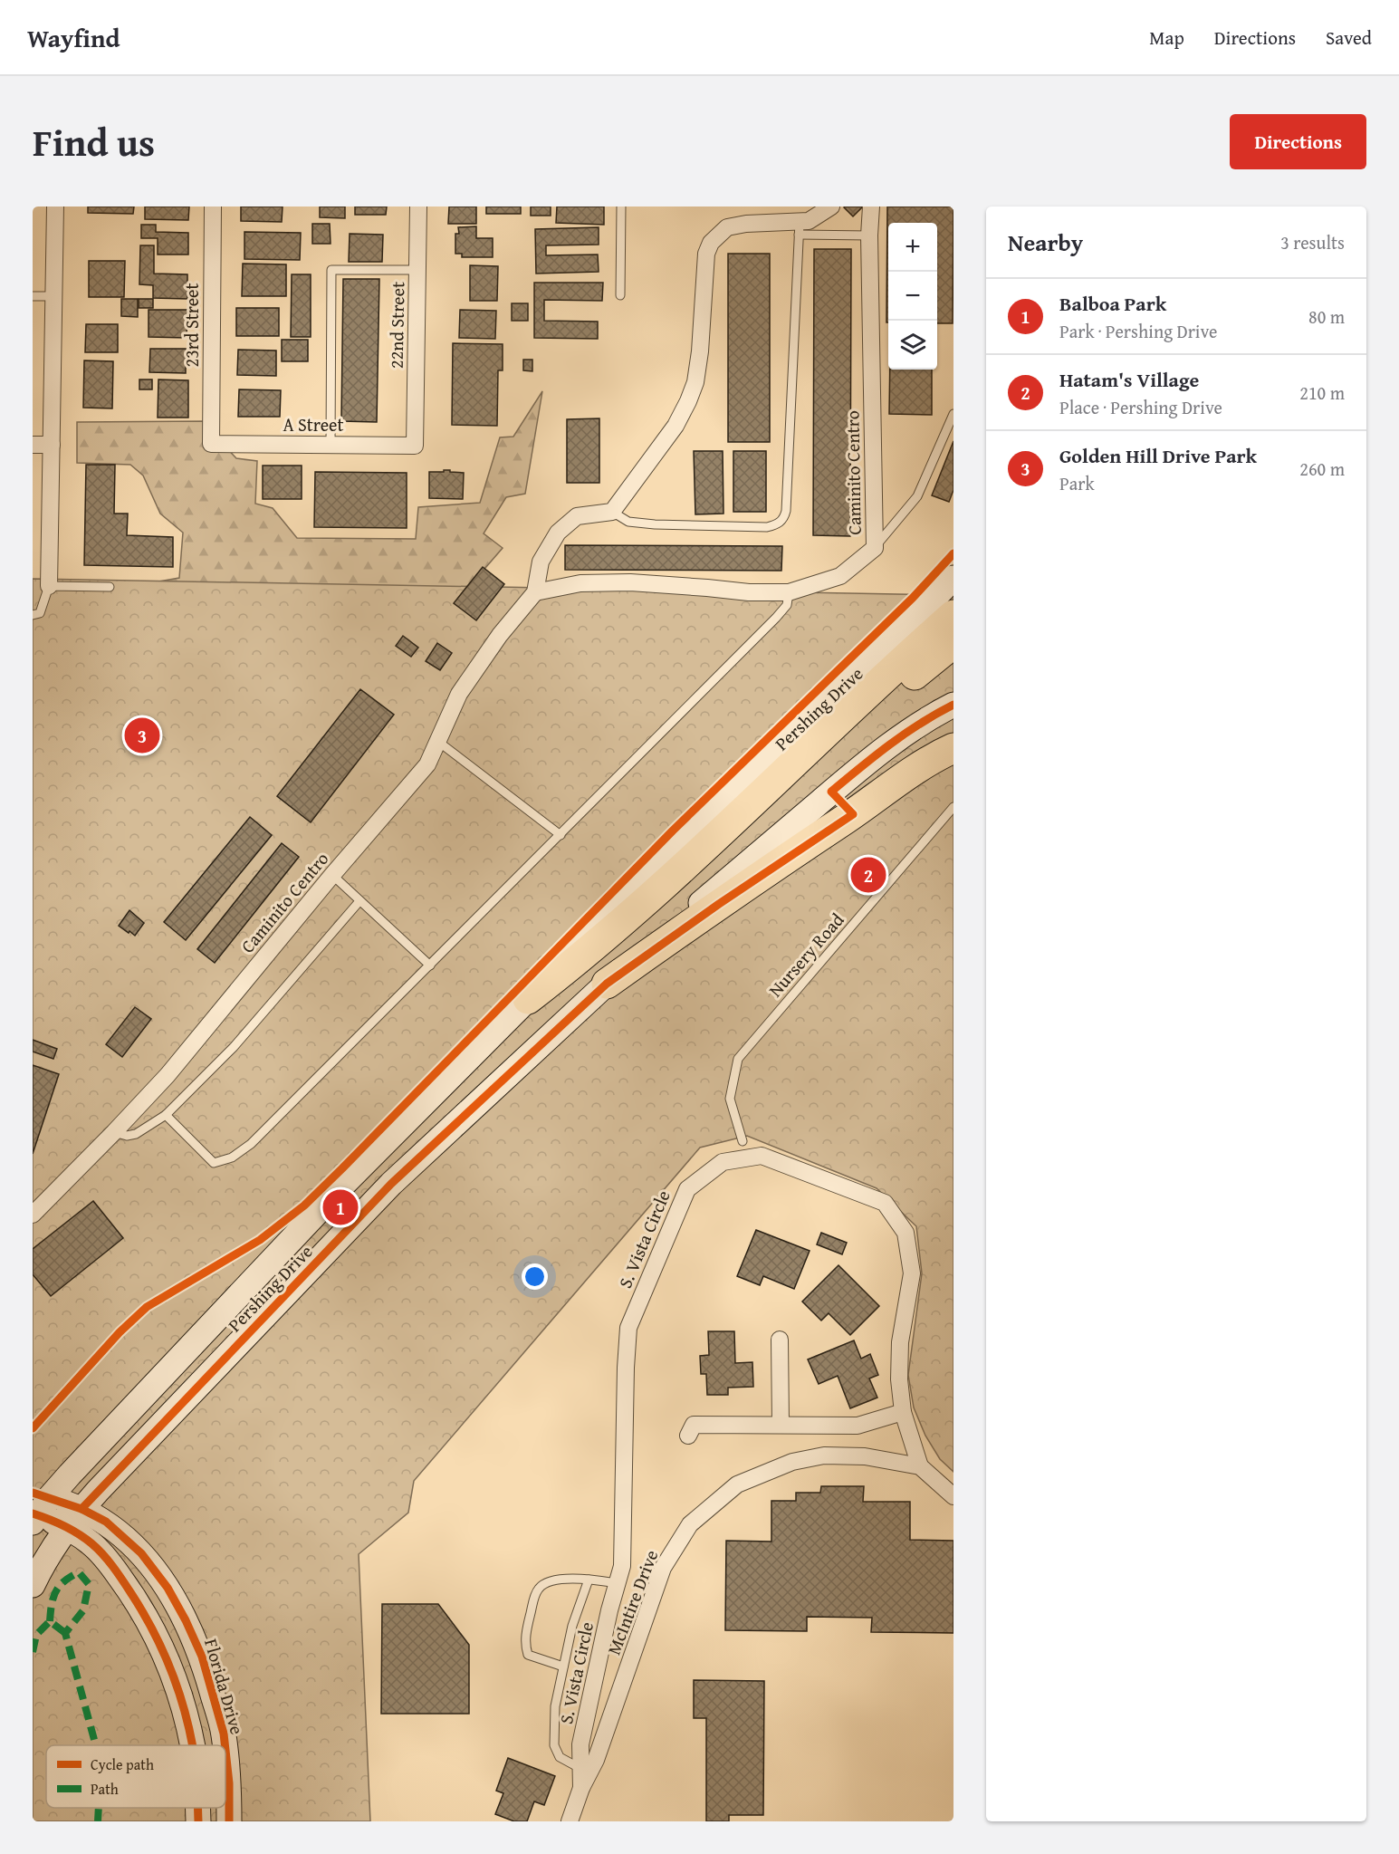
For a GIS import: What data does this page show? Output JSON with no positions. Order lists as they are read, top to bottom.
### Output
{
  "streets": {
    "main road": ["Pershing Drive", "Florida Drive"],
    "street": [
      "23rd Street",
      "22nd Street",
      "A Street",
      "Caminito Centro",
      "S. Vista Circle",
      "McIntire Drive"
    ],
    "lane": ["Nursery Road"]
  },
  "crossings": [
    ["23rd Street", "A Street"],
    ["22nd Street", "A Street"],
    ["Pershing Drive", "Florida Drive"],
    ["S. Vista Circle", "McIntire Drive"]
  ],
  "legend": ["Cycle path", "Path"],
  "page": {
    "header": "Wayfind",
    "nav": ["Map", "Directions", "Saved"],
    "title": "Find us",
    "buttons": "Directions",
    "heading": ["Nearby", "3 results"],
    "map_buttons": ["+", "−"],
    "list": [
      {
        "mark": "1",
        "name": "Balboa Park",
        "note": "Park · Pershing Drive",
        "value": "80 m"
      },
      {
        "mark": "2",
        "name": "Hatam's Village",
        "note": "Place · Pershing Drive",
        "value": "210 m"
      },
      {
        "mark": "3",
        "name": "Golden Hill Drive Park",
        "note": "Park",
        "value": "260 m"
      }
    ],
    "pins": ["3", "2", "1"]
  }
}
